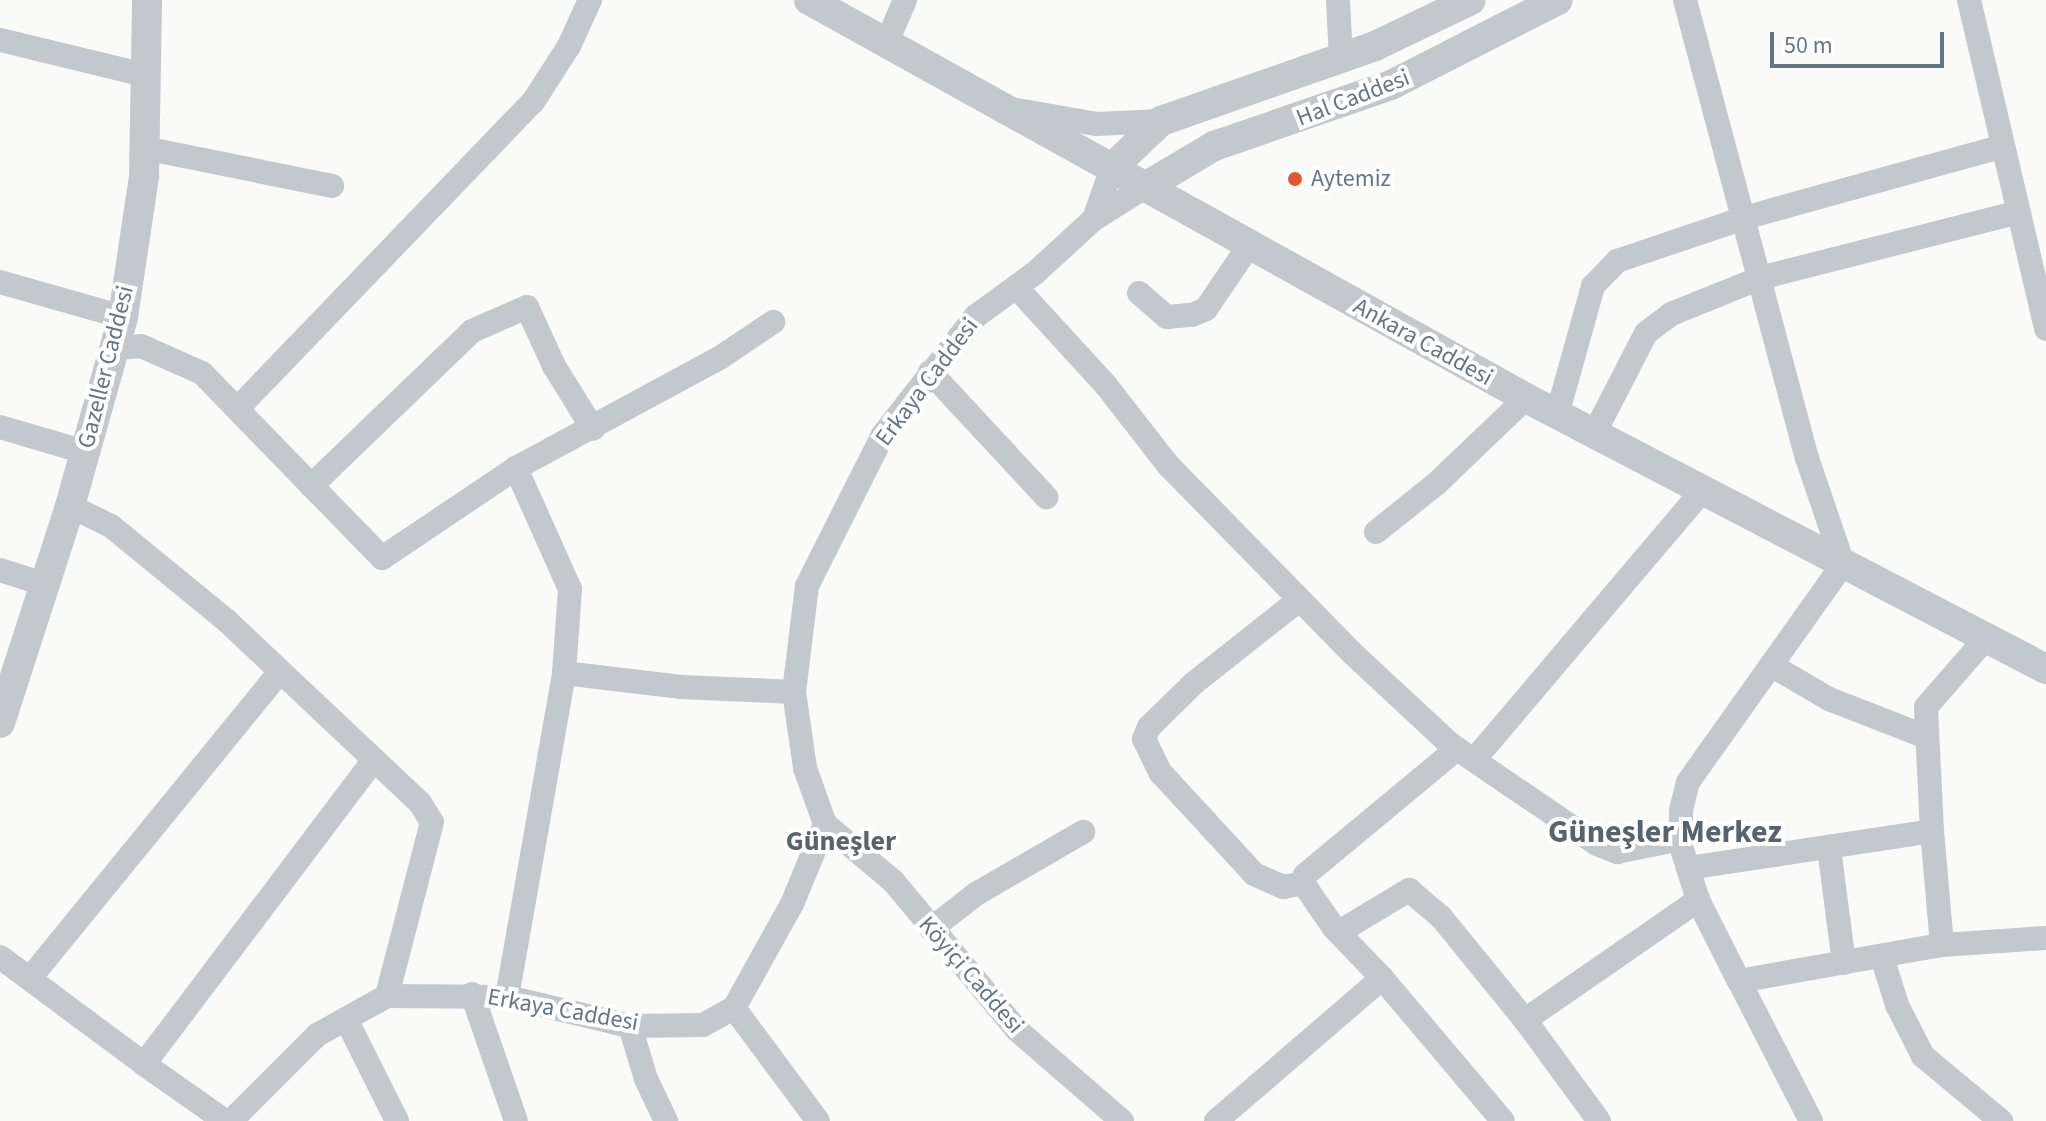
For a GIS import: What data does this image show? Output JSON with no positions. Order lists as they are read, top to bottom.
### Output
{
  "streets": {
    "street": [
      "Hal Caddesi",
      "Ankara Caddesi",
      "Gazeller Caddesi",
      "Erkaya Caddesi",
      "Köyiçi Caddesi"
    ]
  },
  "crossings": [
    ["Hal Caddesi", "Ankara Caddesi"],
    ["Hal Caddesi", "Erkaya Caddesi"],
    ["Ankara Caddesi", "Erkaya Caddesi"],
    ["Erkaya Caddesi", "Köyiçi Caddesi"]
  ],
  "districts": ["Güneşler Merkez", "Güneşler"],
  "places": ["Aytemiz"],
  "scale_bar": "50 m"
}
